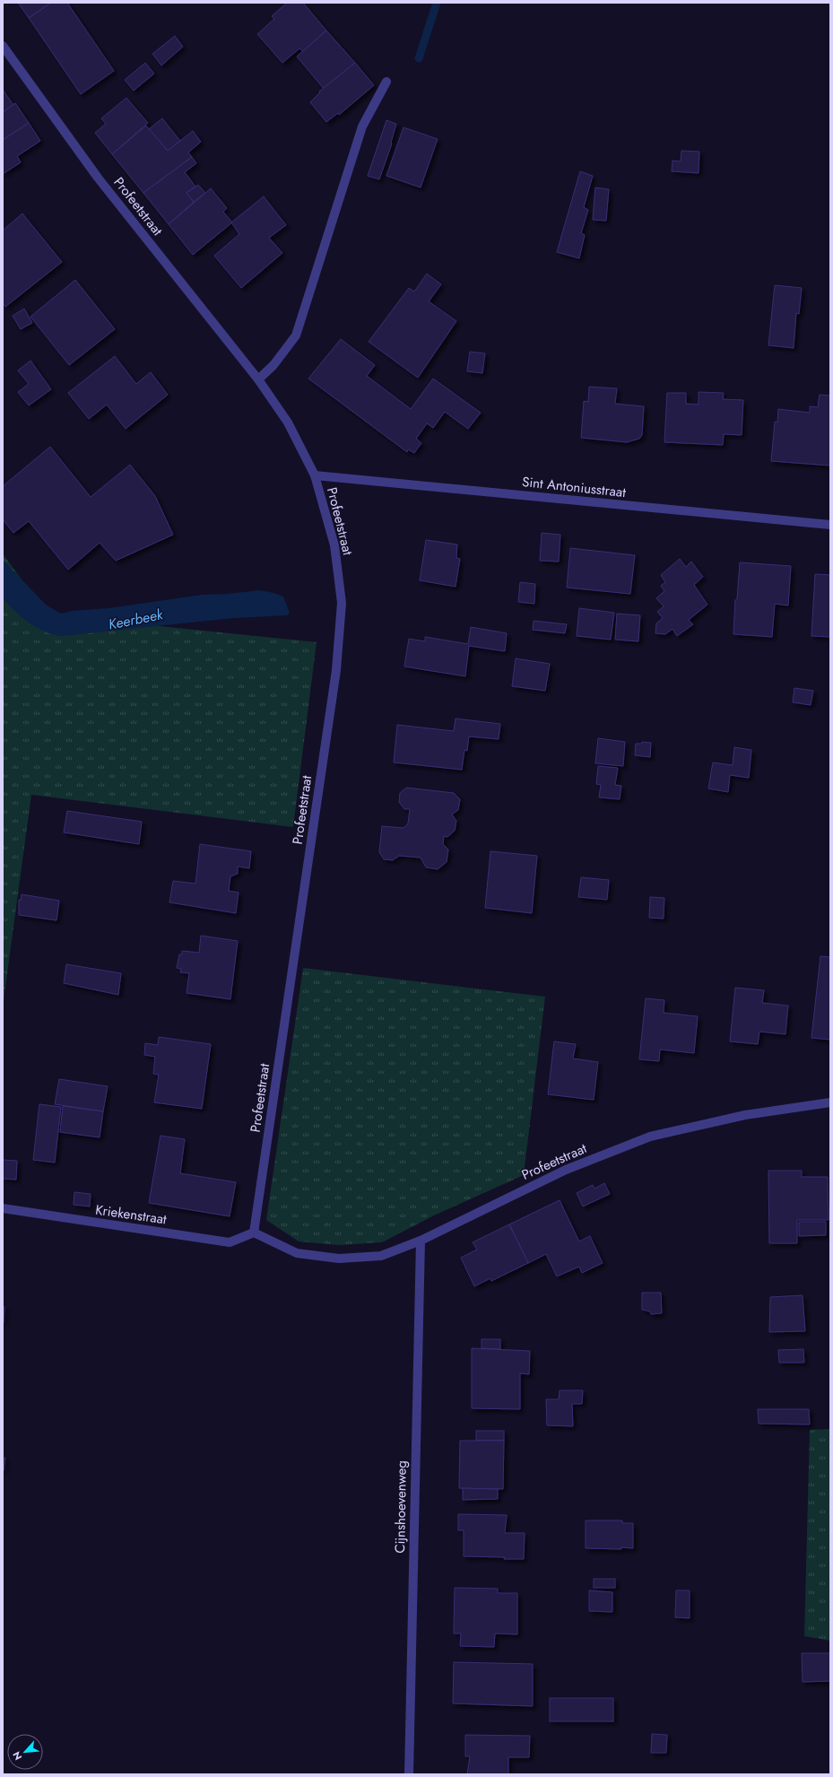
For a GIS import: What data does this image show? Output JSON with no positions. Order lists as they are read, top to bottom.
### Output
{
  "streets": {
    "street": [
      "Profeetstraat",
      "Sint Antoniusstraat",
      "Kriekenstraat",
      "Cijnshoevenweg"
    ]
  },
  "crossings": [
    ["Profeetstraat", "Sint Antoniusstraat"],
    ["Profeetstraat", "Kriekenstraat"],
    ["Profeetstraat", "Cijnshoevenweg"]
  ],
  "water": ["Keerbeek"],
  "north": "bottom left"
}
